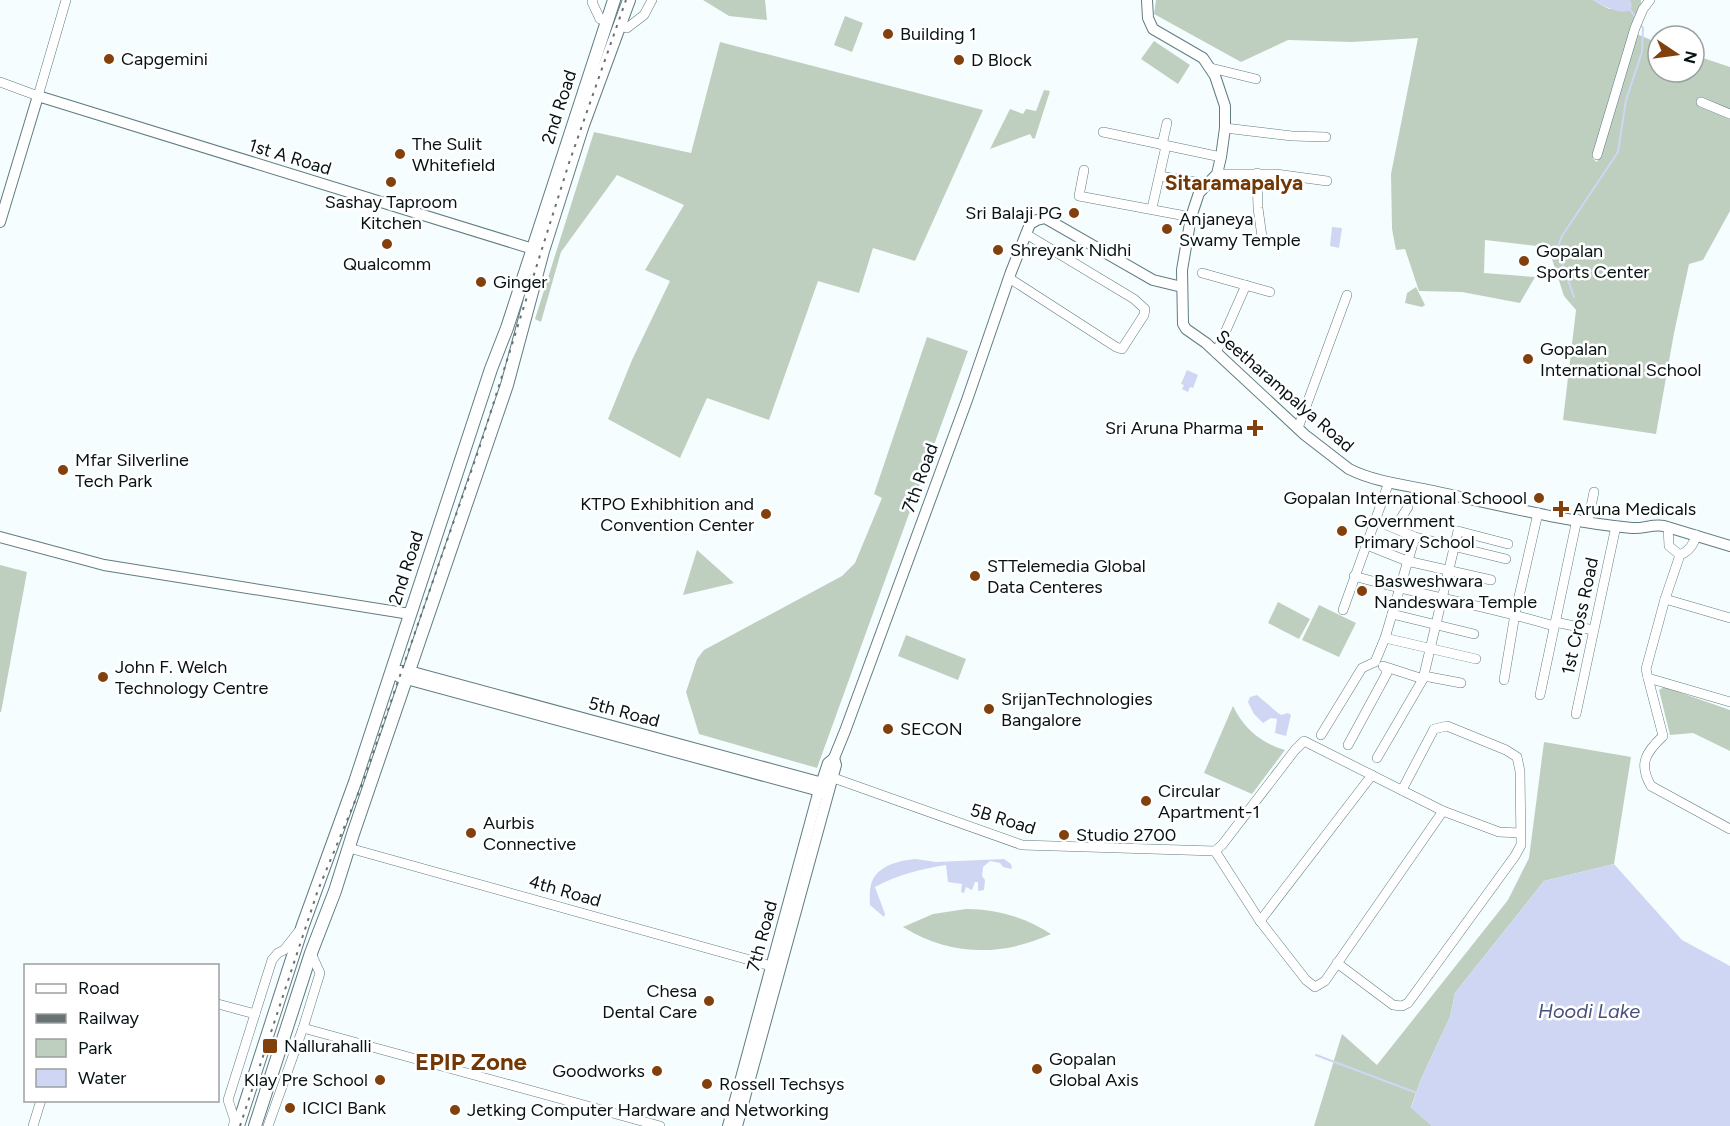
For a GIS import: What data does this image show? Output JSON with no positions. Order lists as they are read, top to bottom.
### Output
{
  "streets": {
    "main road": ["2nd Road"],
    "street": [
      "1st A Road",
      "Seetharampalya Road",
      "7th Road",
      "1st Cross Road",
      "5th Road",
      "5B Road",
      "4th Road"
    ]
  },
  "crossings": [
    ["2nd Road", "1st A Road"],
    ["2nd Road", "5th Road"],
    ["2nd Road", "4th Road"],
    ["Seetharampalya Road", "7th Road"],
    ["Seetharampalya Road", "1st Cross Road"],
    ["7th Road", "5th Road"],
    ["7th Road", "5B Road"],
    ["7th Road", "4th Road"],
    ["5th Road", "5B Road"]
  ],
  "districts": ["Sitaramapalya", "EPIP Zone"],
  "water": ["Hoodi Lake"],
  "places": {
    "other": [
      "Building 1",
      "Capgemini",
      "D Block",
      "The Sulit Whitefield",
      "Sashay Taproom Kitchen",
      "Sri Balaji PG",
      "Anjaneya Swamy Temple",
      "Qualcomm",
      "Shreyank Nidhi",
      "Gopalan Sports Center",
      "Ginger",
      "Gopalan International School",
      "Mfar Silverline Tech Park",
      "Gopalan International Schoool",
      "KTPO Exhibhition and Convention Center",
      "Government Primary School",
      "STTelemedia Global Data Centeres",
      "Basweshwara Nandeswara Temple",
      "John F. Welch Technology Centre",
      "SrijanTechnologies Bangalore",
      "SECON",
      "Circular Apartment-1",
      "Aurbis Connective",
      "Studio 2700",
      "Chesa Dental Care",
      "Gopalan Global Axis",
      "Goodworks",
      "Klay Pre School",
      "Rossell Techsys",
      "ICICI Bank",
      "Jetking Computer Hardware and Networking"
    ],
    "health": ["Sri Aruna Pharma", "Aruna Medicals"],
    "transit": ["Nallurahalli"]
  },
  "legend": [
    "Road",
    "Railway",
    "Park",
    "Water"
  ],
  "north": "right"
}
